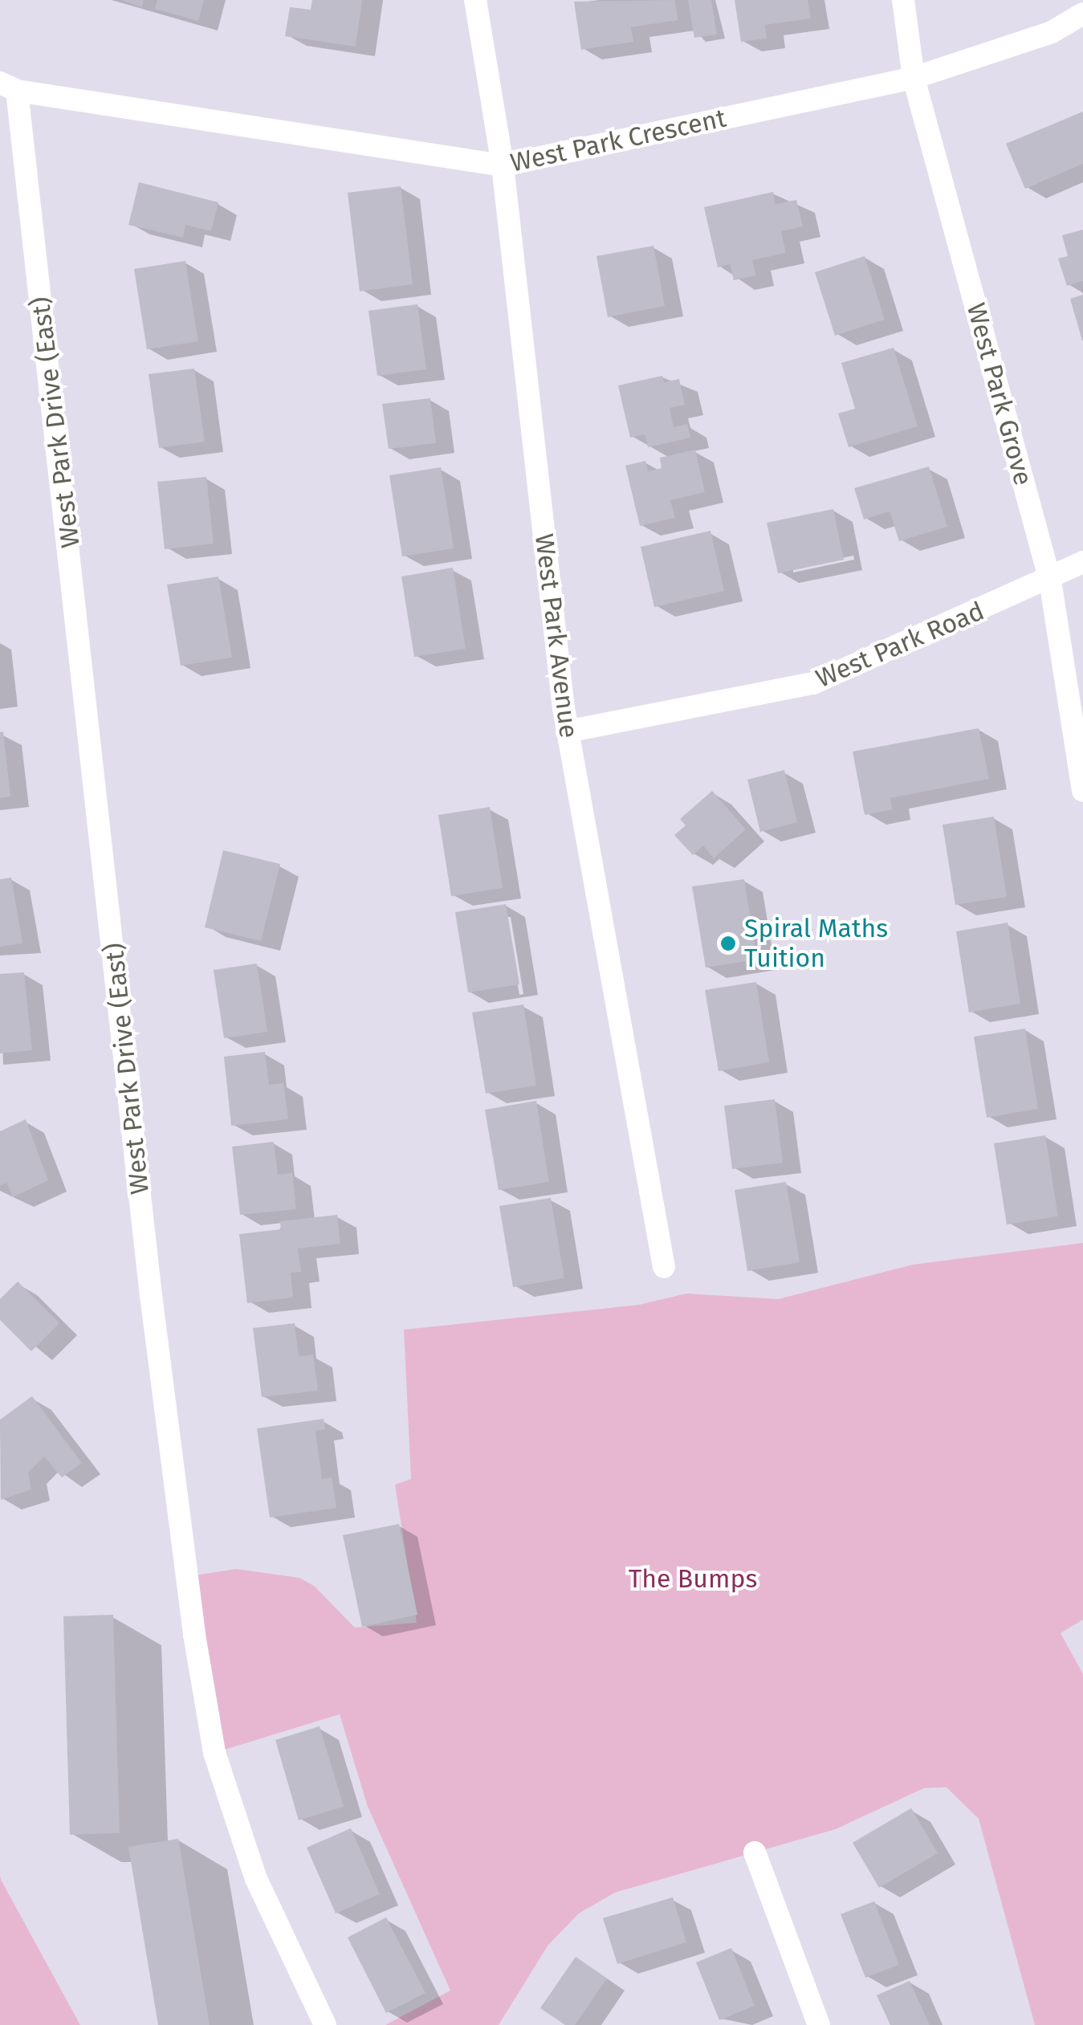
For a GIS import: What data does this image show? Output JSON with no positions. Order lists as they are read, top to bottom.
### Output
{
  "streets": {
    "street": [
      "West Park Crescent",
      "West Park Grove",
      "West Park Drive (East)",
      "West Park Avenue",
      "West Park Road"
    ]
  },
  "crossings": [
    ["West Park Crescent", "West Park Grove"],
    ["West Park Crescent", "West Park Drive (East)"],
    ["West Park Crescent", "West Park Avenue"],
    ["West Park Grove", "West Park Road"],
    ["West Park Avenue", "West Park Road"]
  ],
  "parks": ["The Bumps"],
  "places": ["Spiral Maths Tuition"]
}
